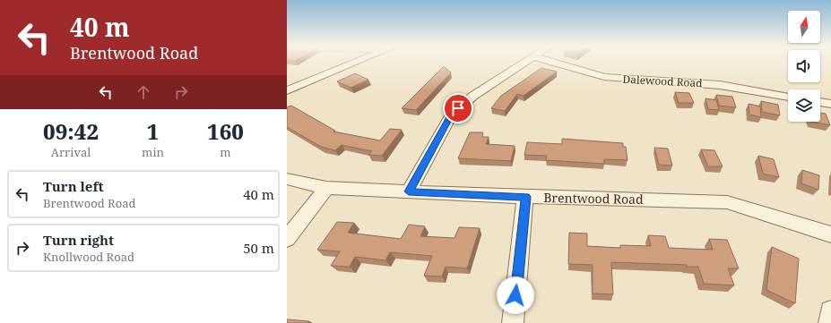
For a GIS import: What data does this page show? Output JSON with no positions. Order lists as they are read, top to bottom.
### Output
{
  "streets": {
    "street": ["Dalewood Road", "Brentwood Road"]
  },
  "north": "top",
  "page": {
    "turn": ["40 m", "Brentwood Road"],
    "eta": [
      "09:42",
      "Arrival",
      "1",
      "min",
      "160",
      "m"
    ],
    "list": [
      {
        "name": "Turn left",
        "note": "Brentwood Road",
        "value": "40 m"
      },
      {
        "name": "Turn right",
        "note": "Knollwood Road",
        "value": "50 m"
      }
    ]
  }
}
